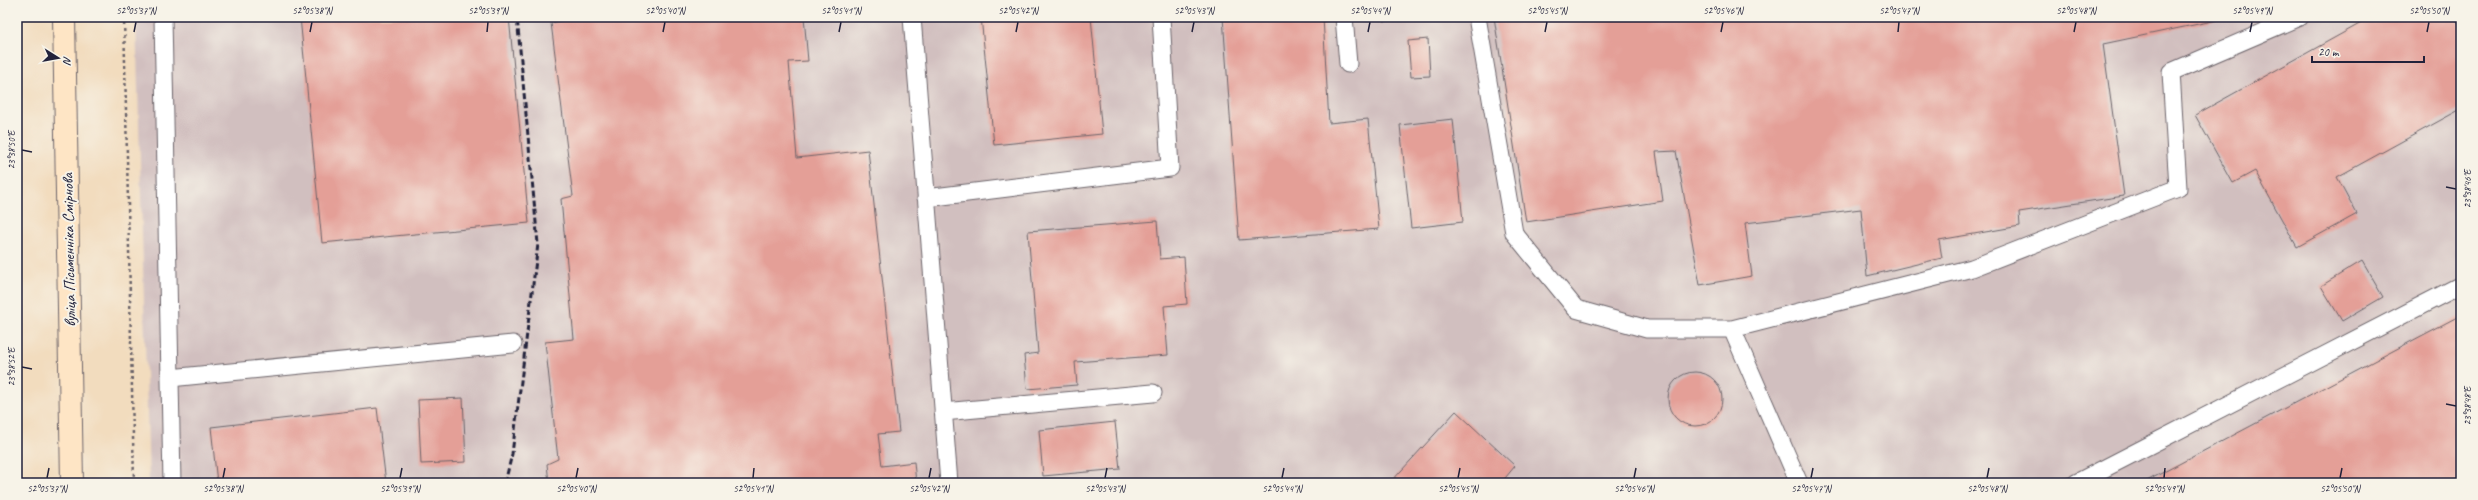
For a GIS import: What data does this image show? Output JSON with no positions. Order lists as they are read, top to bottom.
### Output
{
  "streets": {
    "main road": ["вуліца Пісьменніка Смірнова"]
  },
  "scale_bar": "20 m",
  "north": "right",
  "coordinates": [
    "52°05'37\"N",
    "52°05'38\"N",
    "52°05'39\"N",
    "52°05'40\"N",
    "52°05'41\"N",
    "52°05'42\"N",
    "52°05'43\"N",
    "52°05'44\"N",
    "52°05'45\"N",
    "52°05'46\"N",
    "52°05'47\"N",
    "52°05'48\"N",
    "52°05'49\"N",
    "52°05'50\"N",
    "23°38'50\"E",
    "23°38'46\"E",
    "23°38'52\"E",
    "23°38'48\"E"
  ]
}
